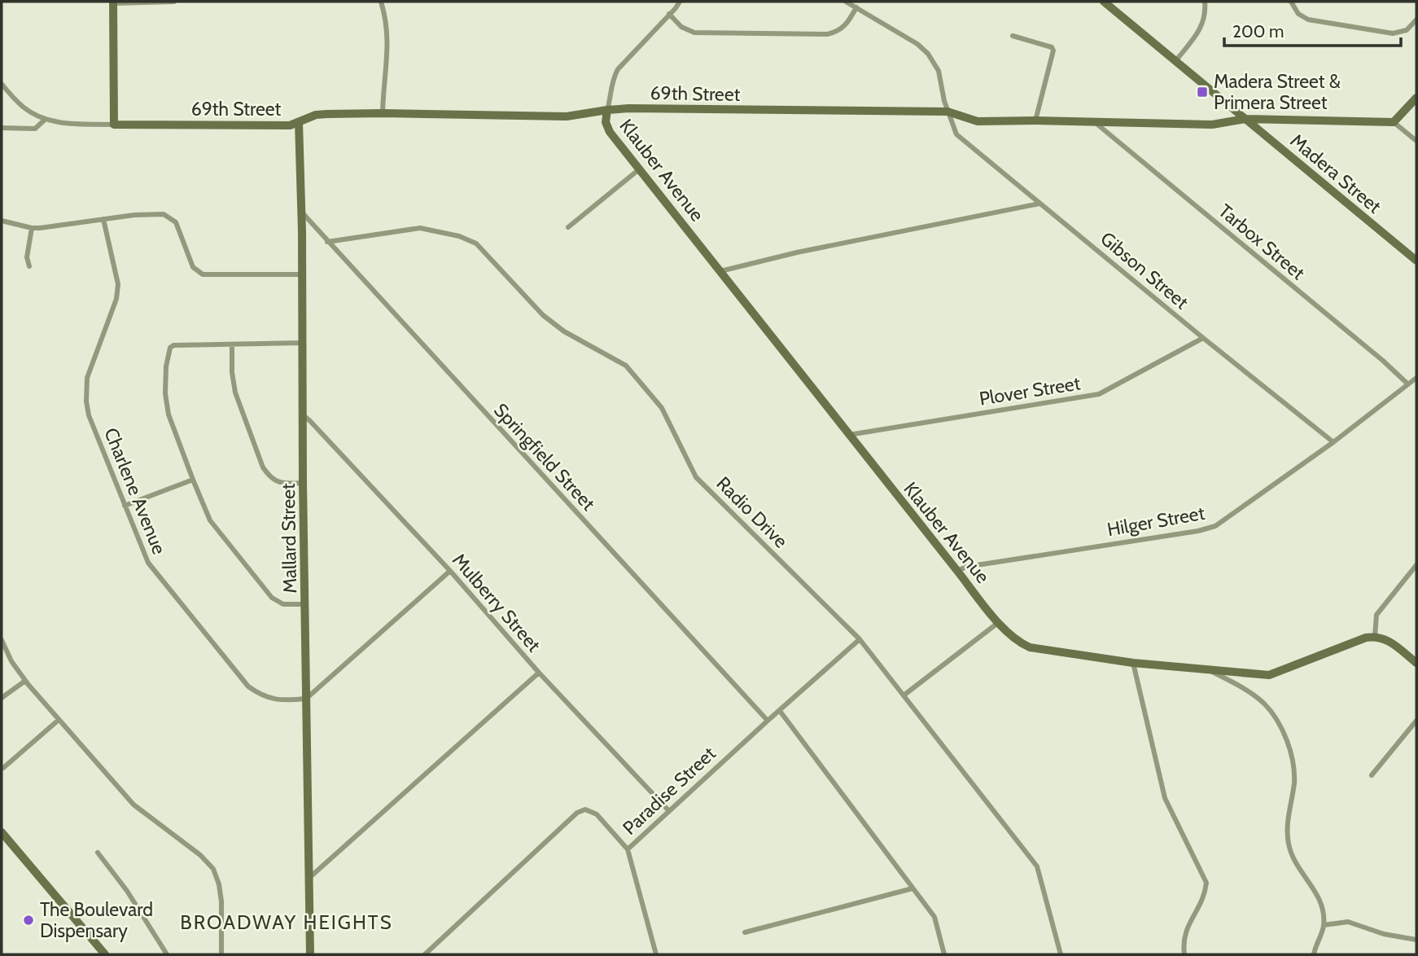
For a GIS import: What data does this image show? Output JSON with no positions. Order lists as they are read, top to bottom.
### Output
{
  "streets": {
    "street": [
      "69th Street",
      "Klauber Avenue",
      "Madera Street",
      "Tarbox Street",
      "Gibson Street",
      "Plover Street",
      "Springfield Street",
      "Charlene Avenue",
      "Radio Drive",
      "Hilger Street",
      "Mallard Street",
      "Mulberry Street",
      "Paradise Street"
    ]
  },
  "crossings": [
    ["69th Street", "Klauber Avenue"],
    ["69th Street", "Madera Street"],
    ["69th Street", "Tarbox Street"],
    ["69th Street", "Gibson Street"],
    ["69th Street", "Mallard Street"],
    ["Klauber Avenue", "Plover Street"],
    ["Klauber Avenue", "Hilger Street"],
    ["Tarbox Street", "Hilger Street"],
    ["Gibson Street", "Plover Street"],
    ["Gibson Street", "Hilger Street"],
    ["Springfield Street", "Radio Drive"],
    ["Springfield Street", "Mallard Street"],
    ["Springfield Street", "Paradise Street"],
    ["Charlene Avenue", "Mallard Street"],
    ["Radio Drive", "Paradise Street"],
    ["Mallard Street", "Mulberry Street"],
    ["Mulberry Street", "Paradise Street"]
  ],
  "districts": ["BROADWAY HEIGHTS"],
  "places": {
    "transit": ["Madera Street & Primera Street"],
    "other": ["The Boulevard Dispensary"]
  },
  "scale_bar": "200 m"
}
